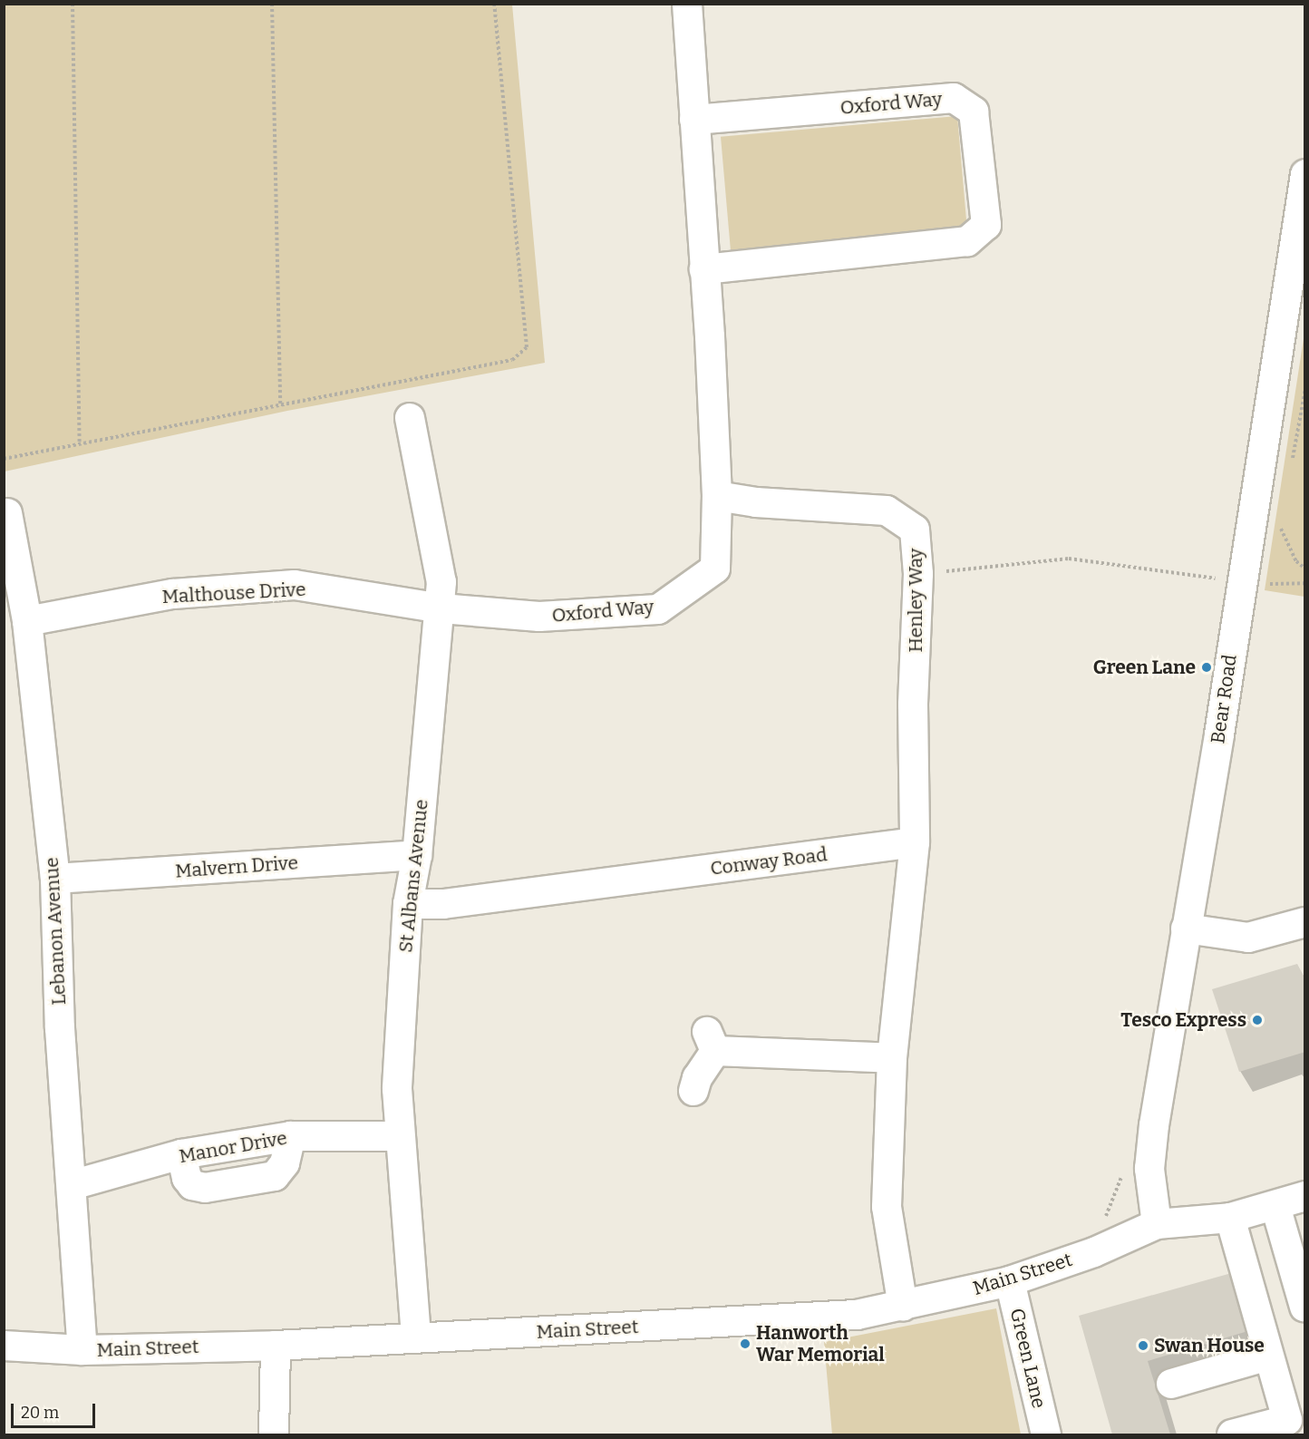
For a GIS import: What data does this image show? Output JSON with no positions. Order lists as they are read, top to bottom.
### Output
{
  "streets": {
    "street": [
      "Oxford Way",
      "Malthouse Drive",
      "Henley Way",
      "Bear Road",
      "Conway Road",
      "Malvern Drive",
      "St Albans Avenue",
      "Lebanon Avenue",
      "Manor Drive",
      "Main Street",
      "Green Lane"
    ]
  },
  "crossings": [
    ["Oxford Way", "Malthouse Drive"],
    ["Oxford Way", "Henley Way"],
    ["Oxford Way", "St Albans Avenue"],
    ["Malthouse Drive", "St Albans Avenue"],
    ["Malthouse Drive", "Lebanon Avenue"],
    ["Henley Way", "Conway Road"],
    ["Bear Road", "Main Street"],
    ["Conway Road", "St Albans Avenue"],
    ["Malvern Drive", "St Albans Avenue"],
    ["Malvern Drive", "Lebanon Avenue"],
    ["St Albans Avenue", "Manor Drive"],
    ["St Albans Avenue", "Main Street"],
    ["Lebanon Avenue", "Manor Drive"],
    ["Lebanon Avenue", "Main Street"],
    ["Main Street", "Green Lane"]
  ],
  "places": [
    "Green Lane",
    "Tesco Express",
    "Hanworth War Memorial",
    "Swan House"
  ],
  "scale_bar": "20 m"
}
